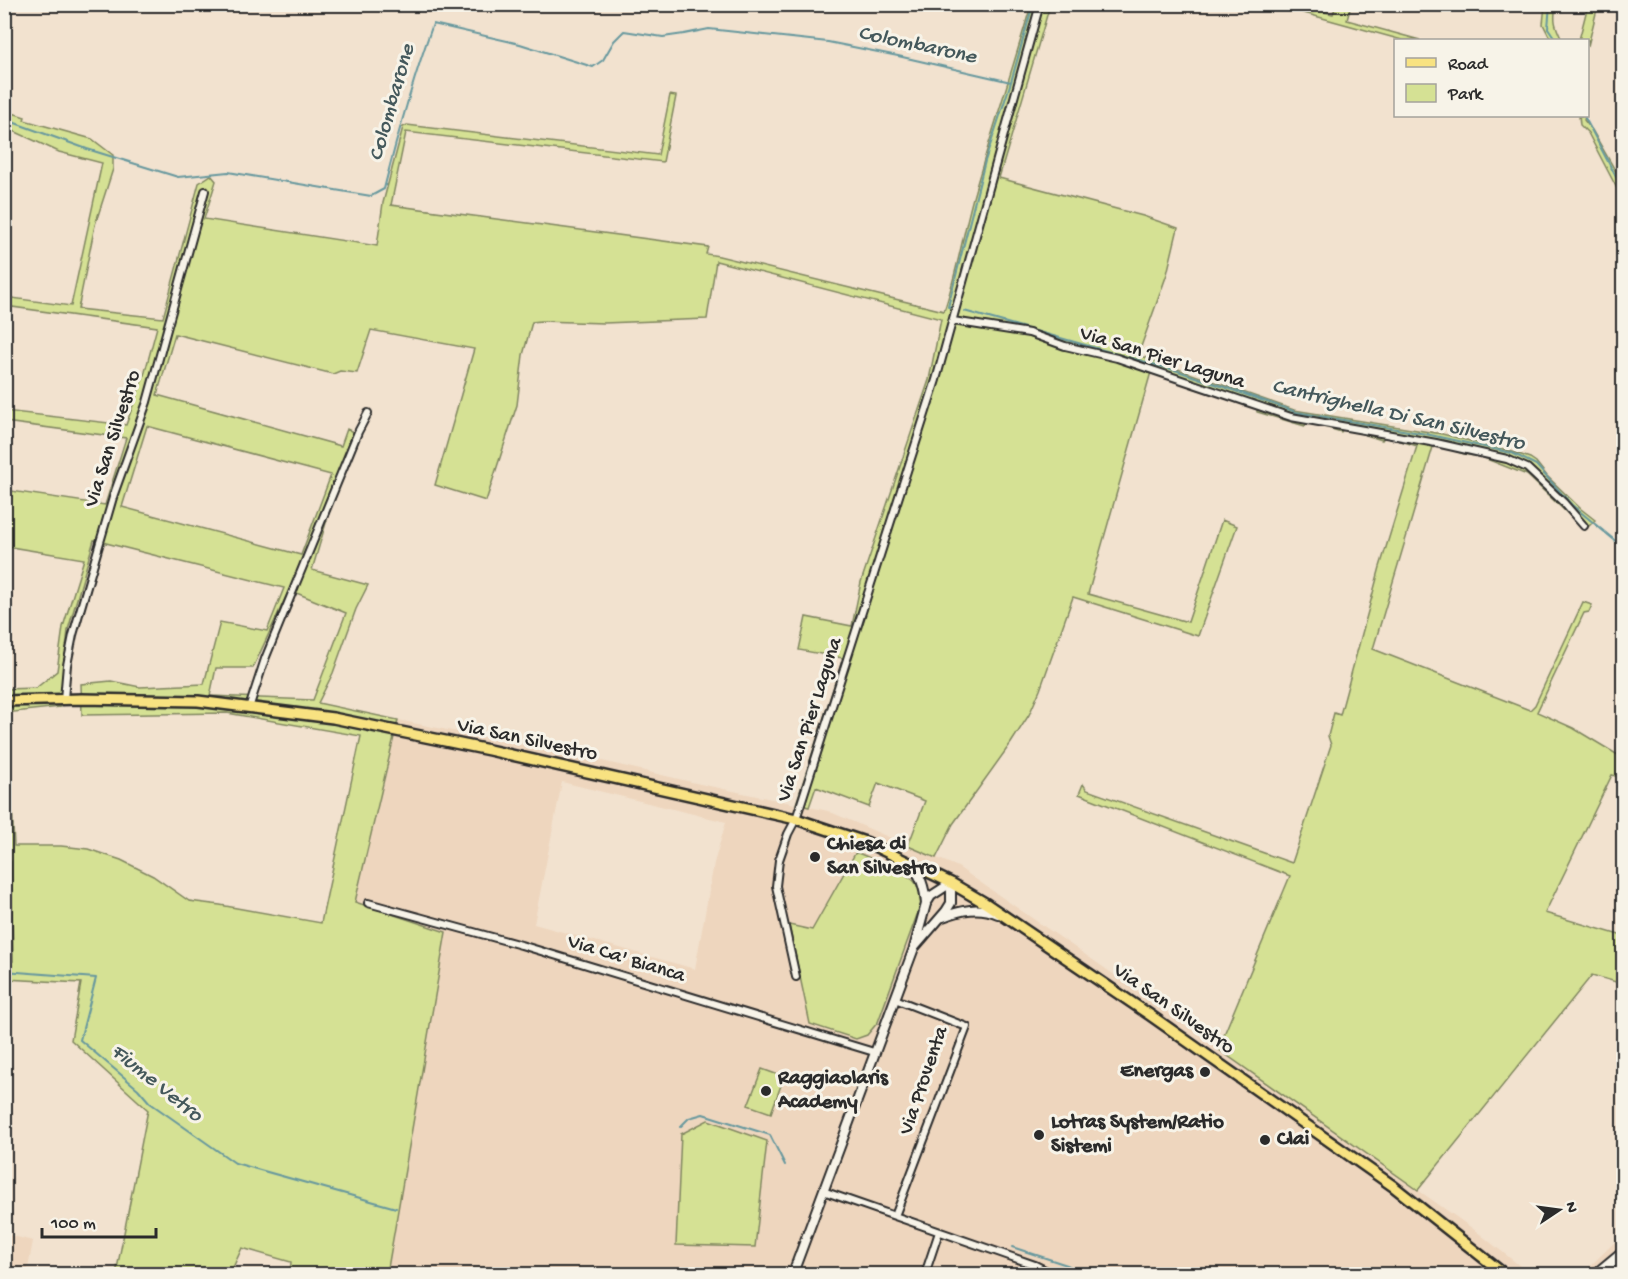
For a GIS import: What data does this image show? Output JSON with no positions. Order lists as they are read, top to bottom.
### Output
{
  "streets": {
    "main road": ["Via San Silvestro"],
    "street": ["Via San Pier Laguna", "Via Ca' Bianca", "Via Proventa"]
  },
  "crossings": [
    ["Via San Pier Laguna", "Via San Silvestro"]
  ],
  "water": ["Colombarone", "Cantrighella Di San Silvestro", "Fiume Vetro"],
  "places": [
    "Chiesa di San Silvestro",
    "Energas",
    "Raggiaolaris Academy",
    "Lotras System/Ratio Sistemi",
    "Clai"
  ],
  "legend": ["Road", "Park"],
  "scale_bar": "100 m",
  "north": "right"
}
